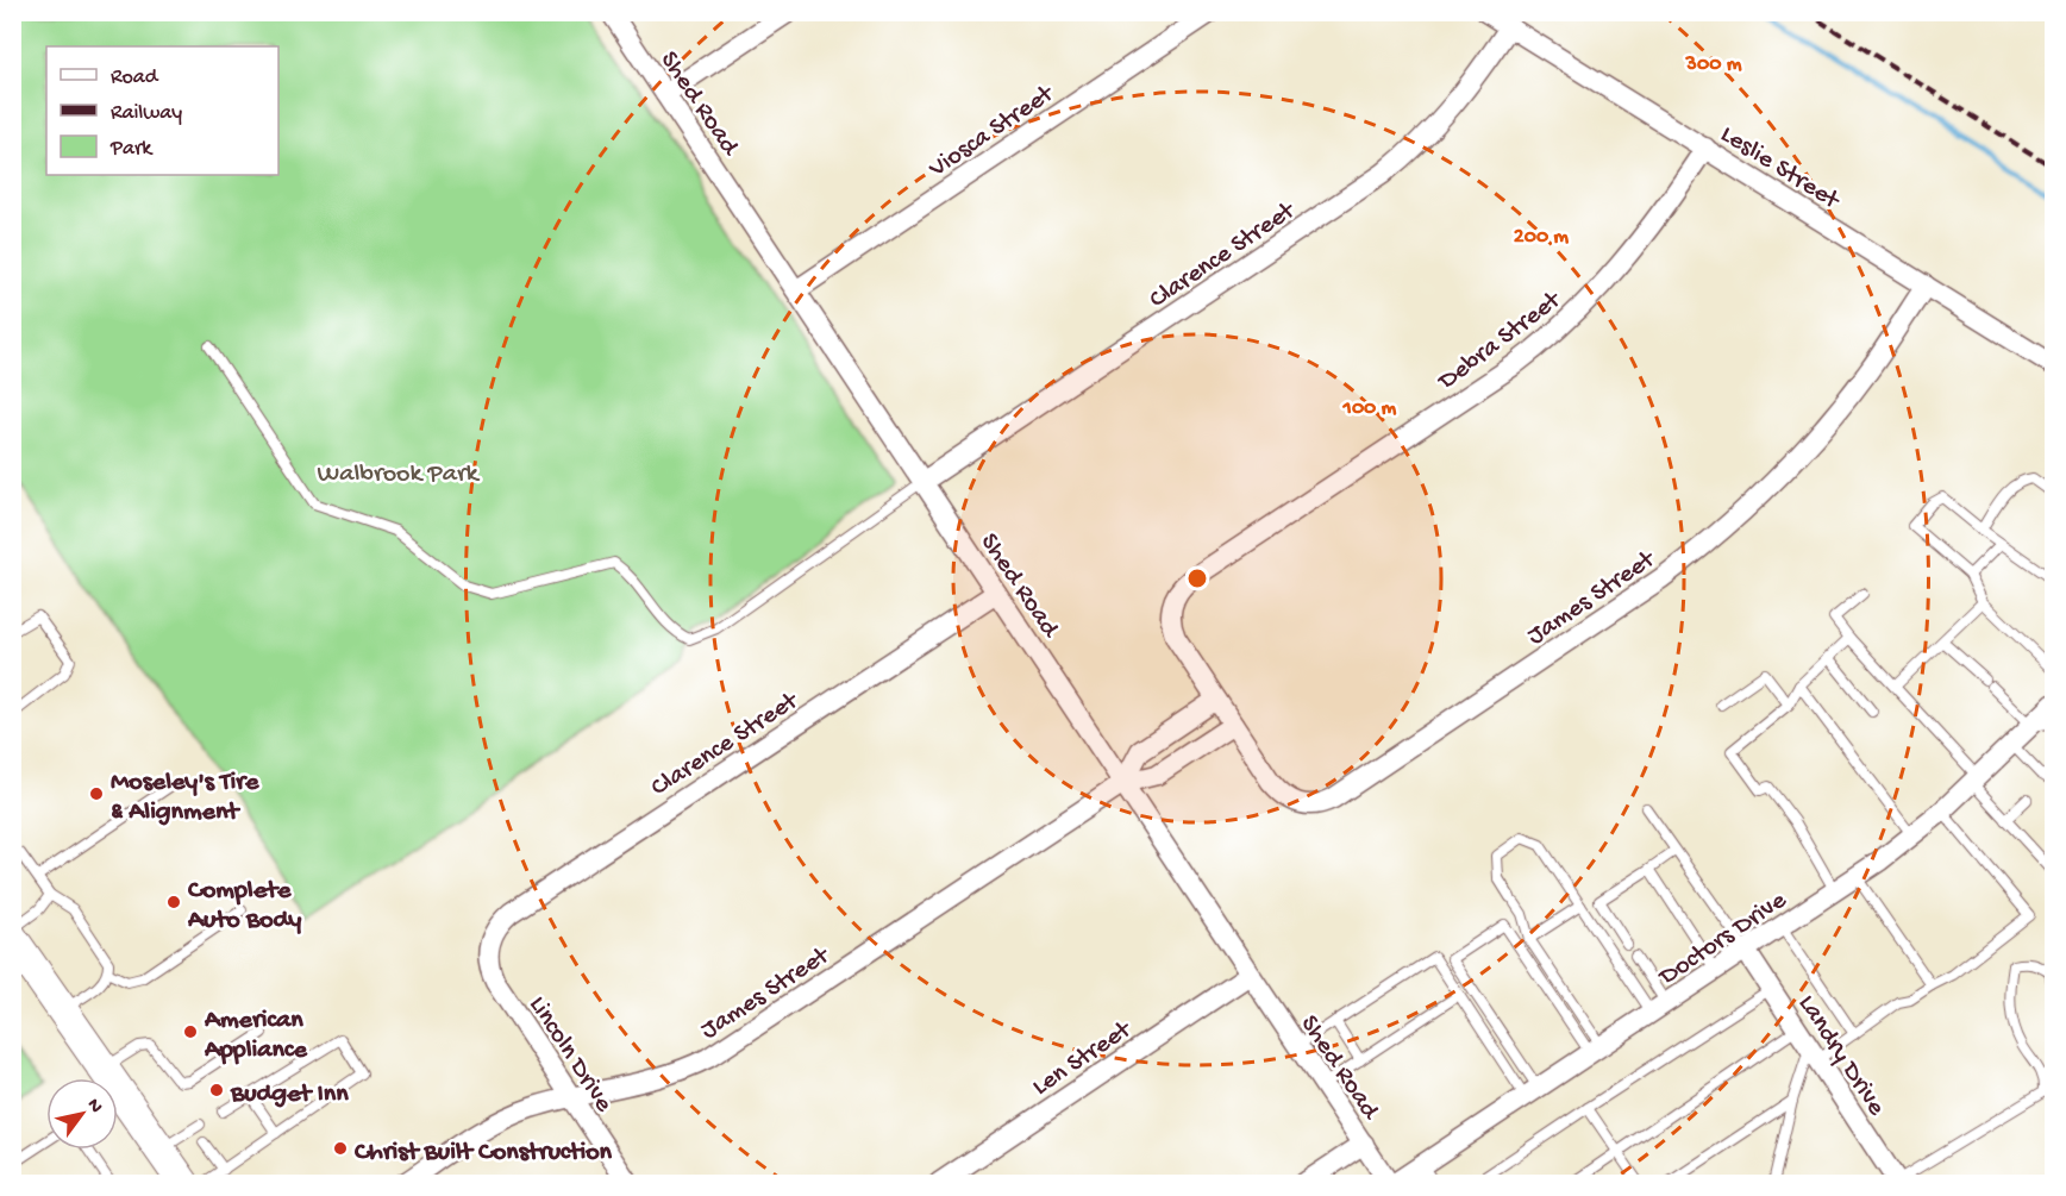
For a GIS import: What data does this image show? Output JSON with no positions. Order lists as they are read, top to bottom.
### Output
{
  "streets": {
    "street": [
      "Shed Road",
      "Viosca Street",
      "Leslie Street",
      "Clarence Street",
      "Debra Street",
      "James Street",
      "Doctors Drive",
      "Lincoln Drive",
      "Landry Drive",
      "Len Street"
    ]
  },
  "crossings": [
    ["Shed Road", "Viosca Street"],
    ["Shed Road", "Clarence Street"],
    ["Shed Road", "James Street"],
    ["Shed Road", "Len Street"],
    ["Leslie Street", "Clarence Street"],
    ["Leslie Street", "Debra Street"],
    ["Leslie Street", "James Street"],
    ["Clarence Street", "Lincoln Drive"],
    ["Debra Street", "James Street"],
    ["James Street", "Lincoln Drive"],
    ["Doctors Drive", "Landry Drive"]
  ],
  "parks": ["Walbrook Park"],
  "places": [
    "Moseley's Tire & Alignment",
    "Complete Auto Body",
    "American Appliance",
    "Budget Inn",
    "Christ Built Construction"
  ],
  "legend": ["Road", "Railway", "Park"],
  "north": "top right",
  "rings": ["300 m", "200 m", "100 m"]
}
